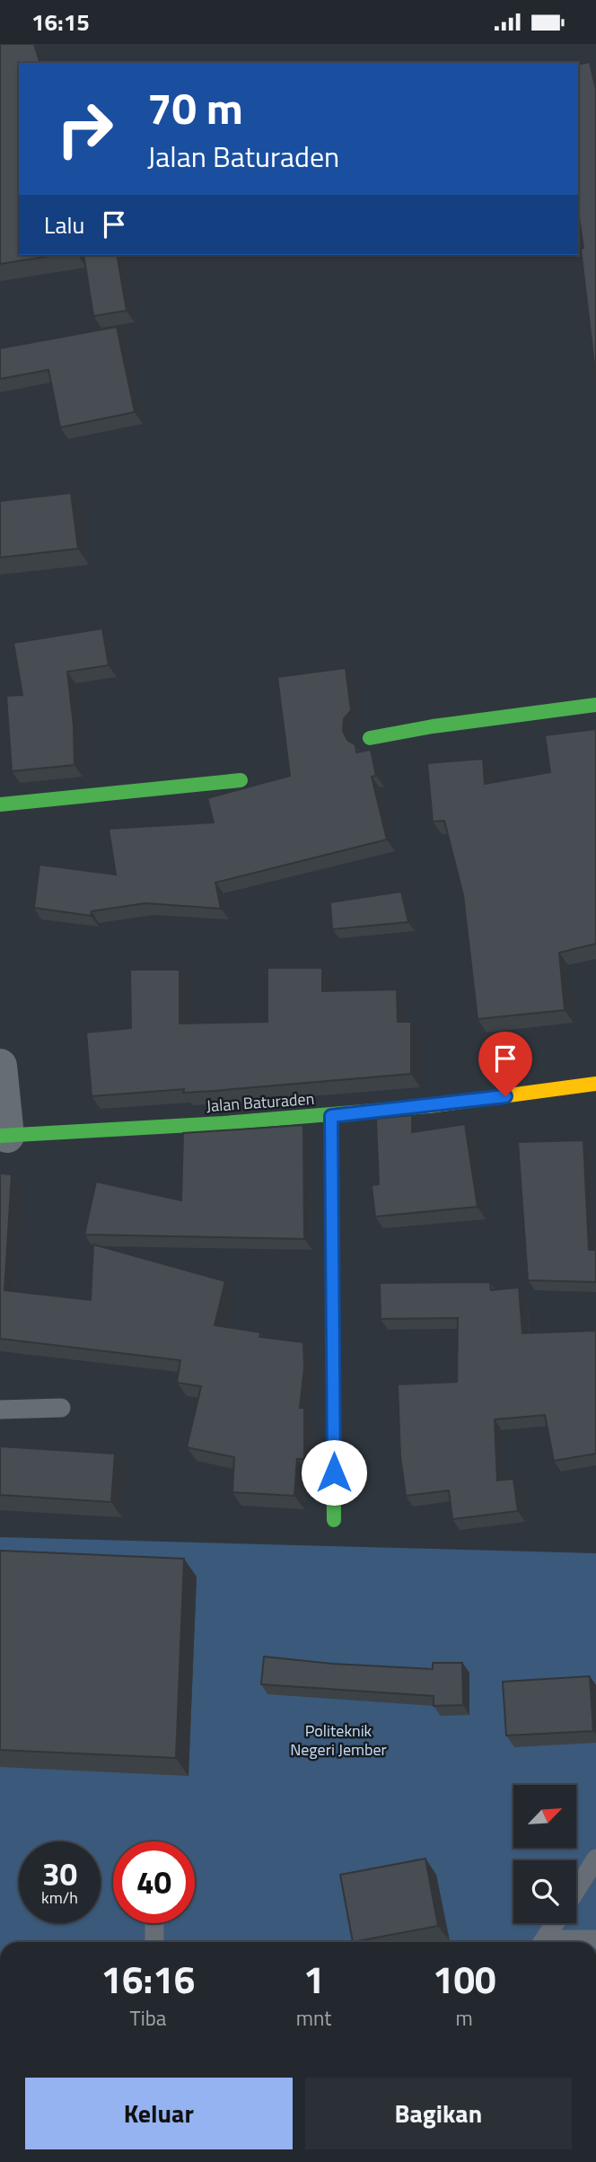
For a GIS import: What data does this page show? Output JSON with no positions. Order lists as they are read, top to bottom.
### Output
{
  "streets": {
    "street": ["Jalan Baturaden"]
  },
  "parks": ["Politeknik Negeri Jember"],
  "north": "top right",
  "page": {
    "status": "16:15",
    "turn": ["70 m", "Jalan Baturaden"],
    "then": "Lalu",
    "speed": "30 km/h",
    "limit": "40",
    "eta": [
      "16:16",
      "Tiba",
      "1",
      "mnt",
      "100",
      "m"
    ],
    "buttons": ["Keluar", "Bagikan"]
  }
}
